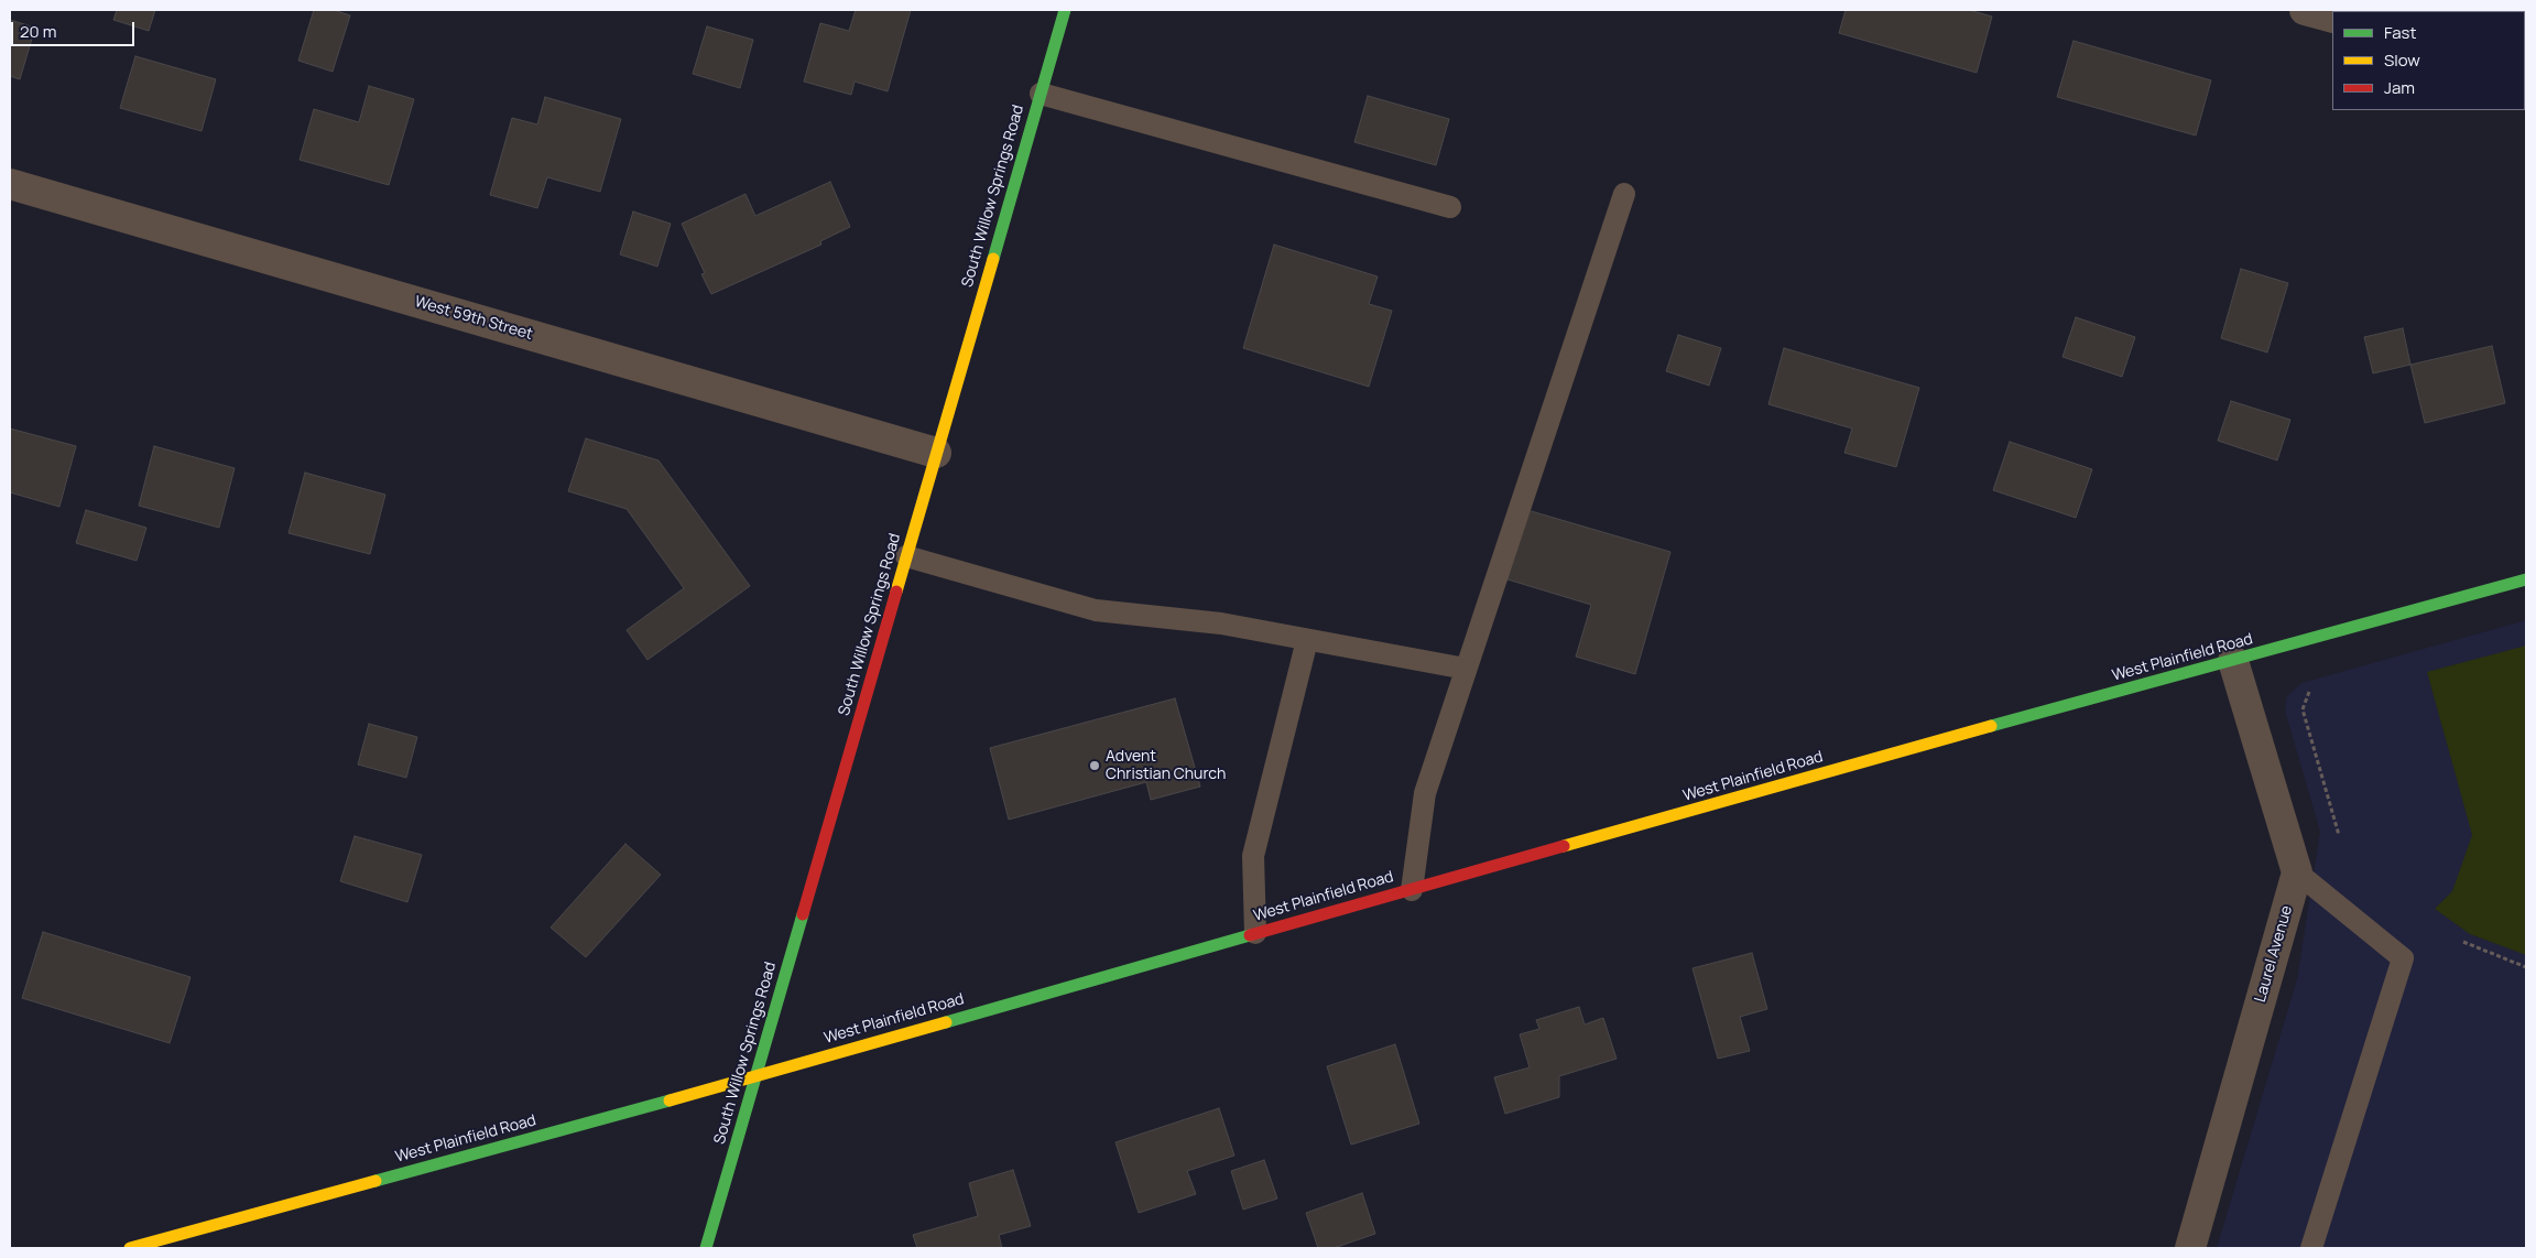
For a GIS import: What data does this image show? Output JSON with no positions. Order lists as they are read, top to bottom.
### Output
{
  "streets": {
    "main road": ["South Willow Springs Road", "West Plainfield Road"],
    "street": ["West 59th Street", "Laurel Avenue"]
  },
  "crossings": [
    ["South Willow Springs Road", "West 59th Street"],
    ["South Willow Springs Road", "West Plainfield Road"]
  ],
  "places": ["Advent Christian Church"],
  "legend": ["Fast", "Slow", "Jam"],
  "scale_bar": "20 m"
}
